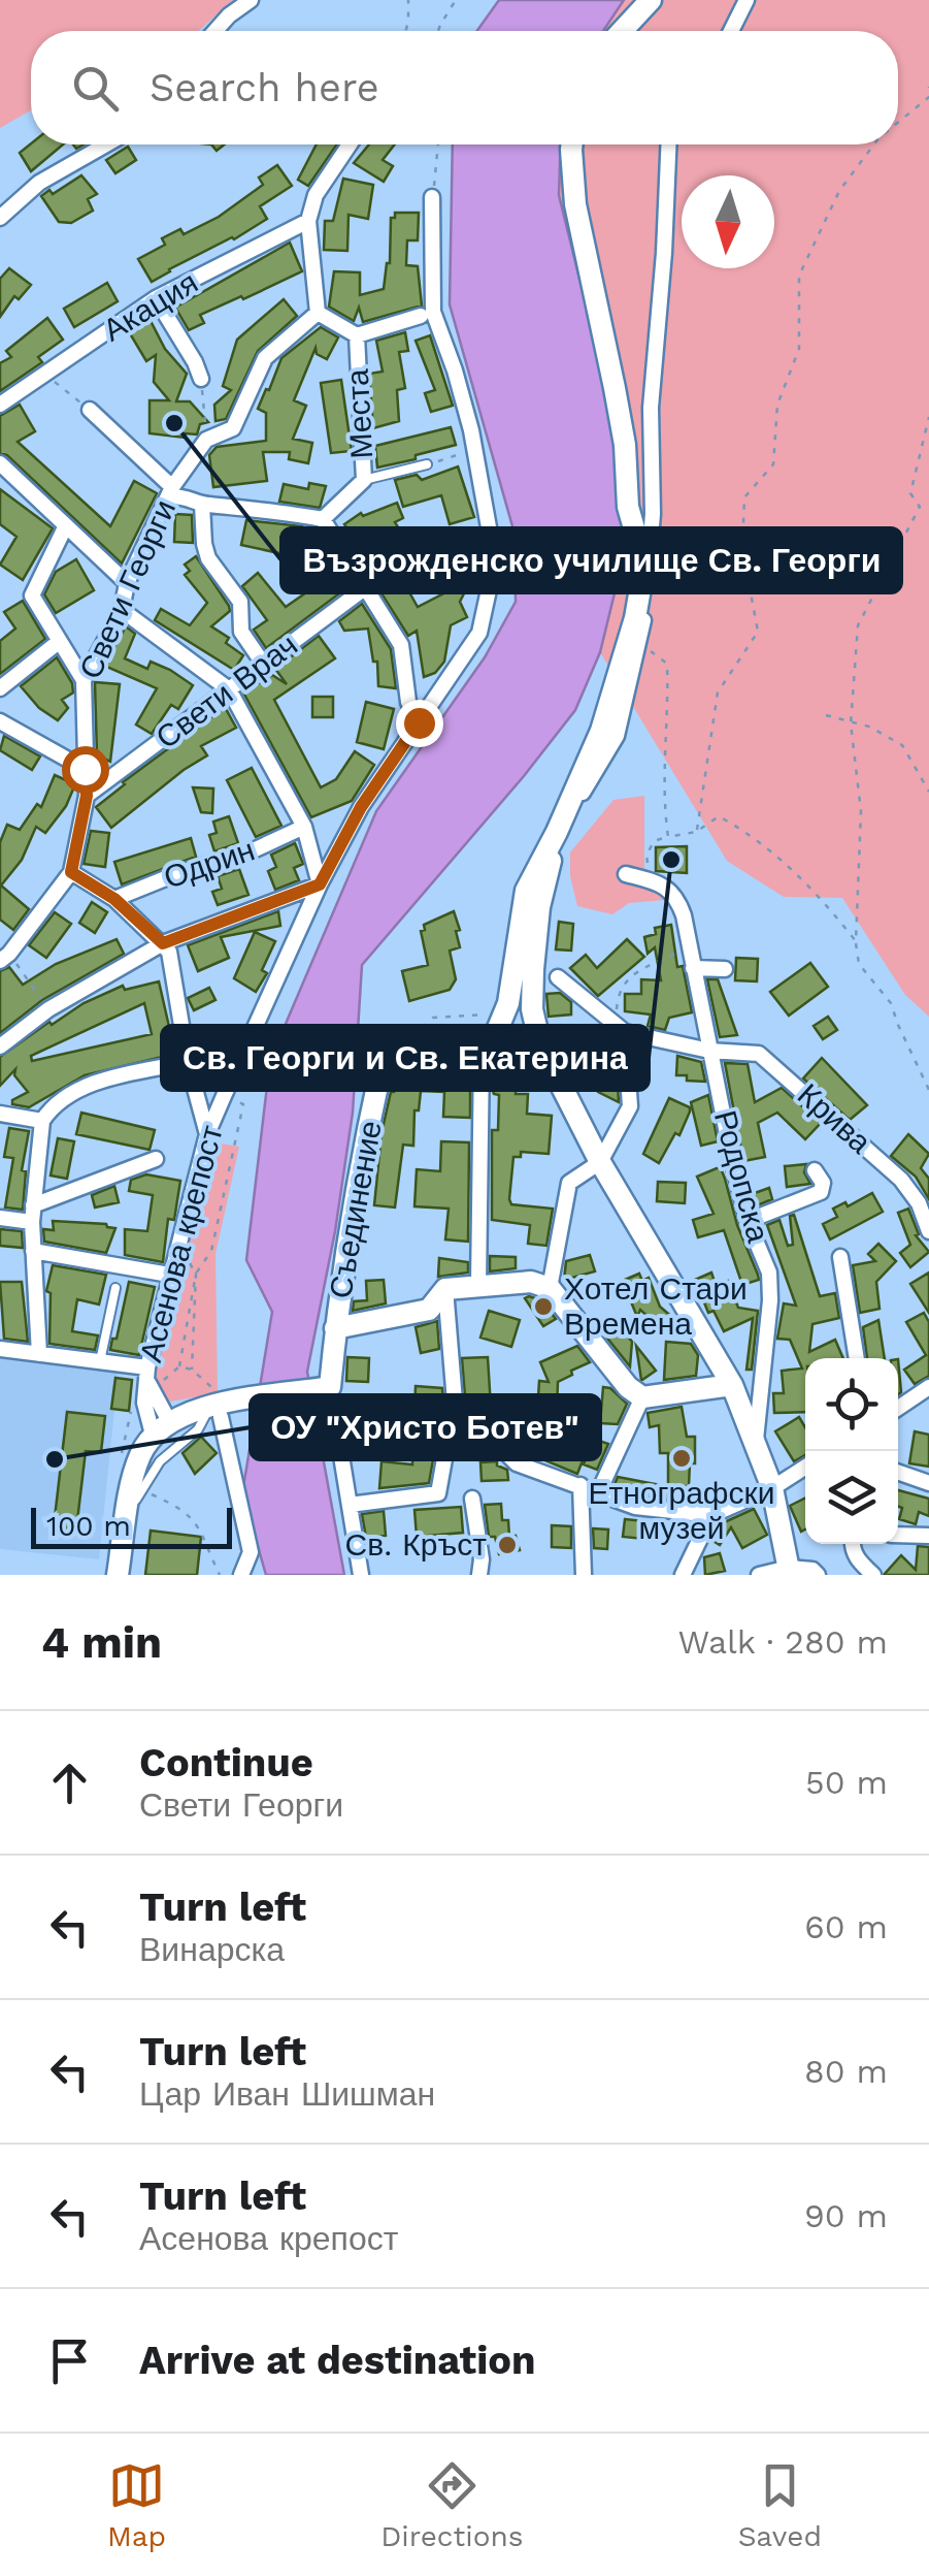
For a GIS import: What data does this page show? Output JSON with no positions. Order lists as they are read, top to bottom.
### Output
{
  "streets": {
    "main road": ["Съединение"],
    "street": [
      "Акация",
      "Места",
      "Свети Георги",
      "Свети Врач",
      "Одрин",
      "Крива",
      "Родопска",
      "Асенова крепост"
    ]
  },
  "crossings": [
    ["Места", "Свети Георги"],
    ["Свети Георги", "Свети Врач"],
    ["Крива", "Родопска"]
  ],
  "places": [
    "Възрожденско училище Св. Георги",
    "Св. Георги и Св. Екатерина",
    "Хотел Стари Времена",
    "Етнографски музей",
    "ОУ \"Христо Ботев\"",
    "Св. Кръст"
  ],
  "scale_bar": "100 m",
  "north": "bottom",
  "page": {
    "search": "Search here",
    "scale": "100 m",
    "heading": ["4 min", "Walk · 280 m"],
    "list": [
      ["Continue", "Свети Георги", "50 m"],
      ["Turn left", "Винарска", "60 m"],
      ["Turn left", "Цар Иван Шишман", "80 m"],
      ["Turn left", "Асенова крепост", "90 m"],
      "Arrive at destination"
    ],
    "nav": ["Map", "Directions", "Saved"]
  }
}
